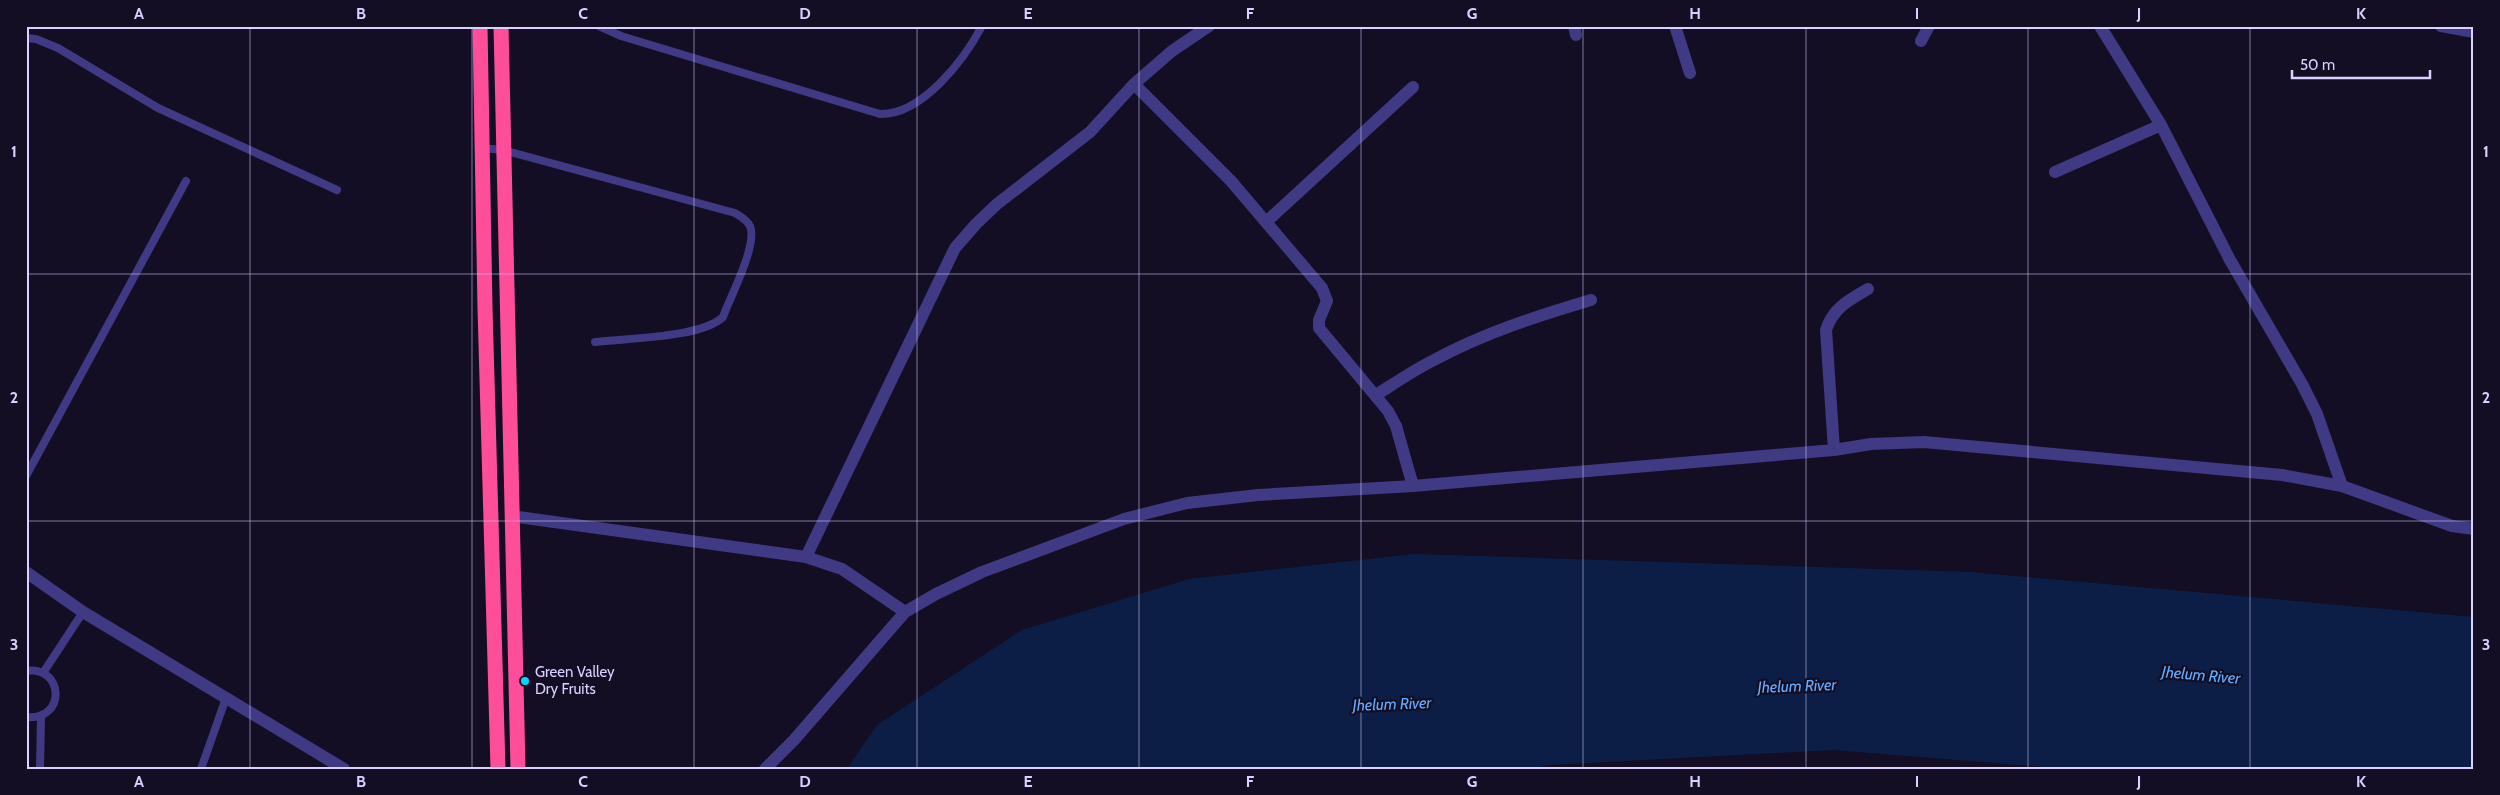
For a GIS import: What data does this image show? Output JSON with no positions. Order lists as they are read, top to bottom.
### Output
{
  "water": ["Jhelum River"],
  "places": ["Green Valley Dry Fruits"],
  "scale_bar": "50 m",
  "grid": {
    "columns": [
      "A",
      "B",
      "C",
      "D",
      "E",
      "F",
      "G",
      "H",
      "I",
      "J",
      "K"
    ],
    "rows": ["1", "2", "3"]
  }
}
